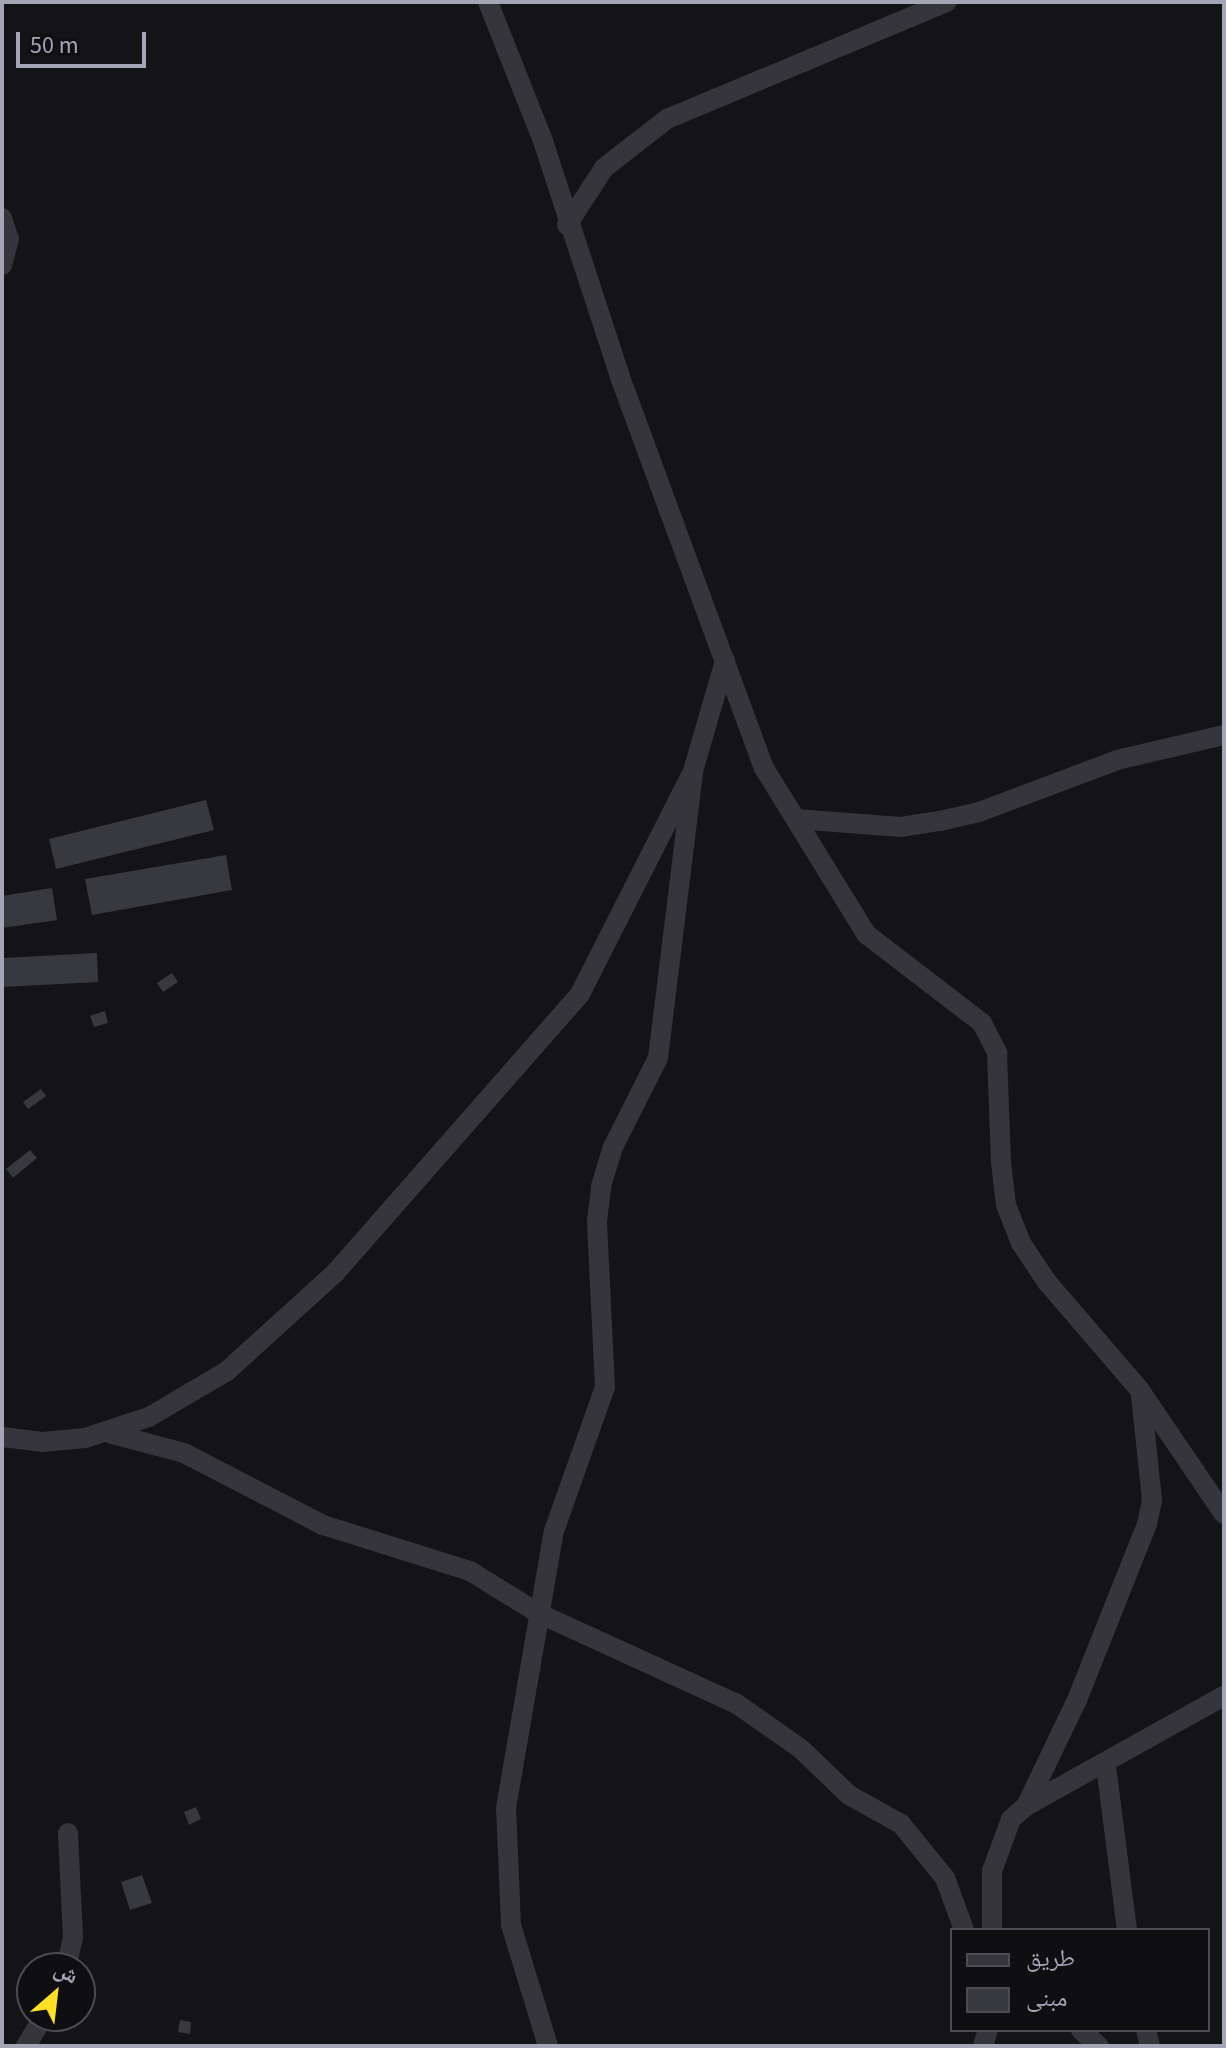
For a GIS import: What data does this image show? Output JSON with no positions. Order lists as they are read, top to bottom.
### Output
{
  "legend": ["طريق", "مبنى"],
  "scale_bar": "50 m",
  "north": "top right"
}
